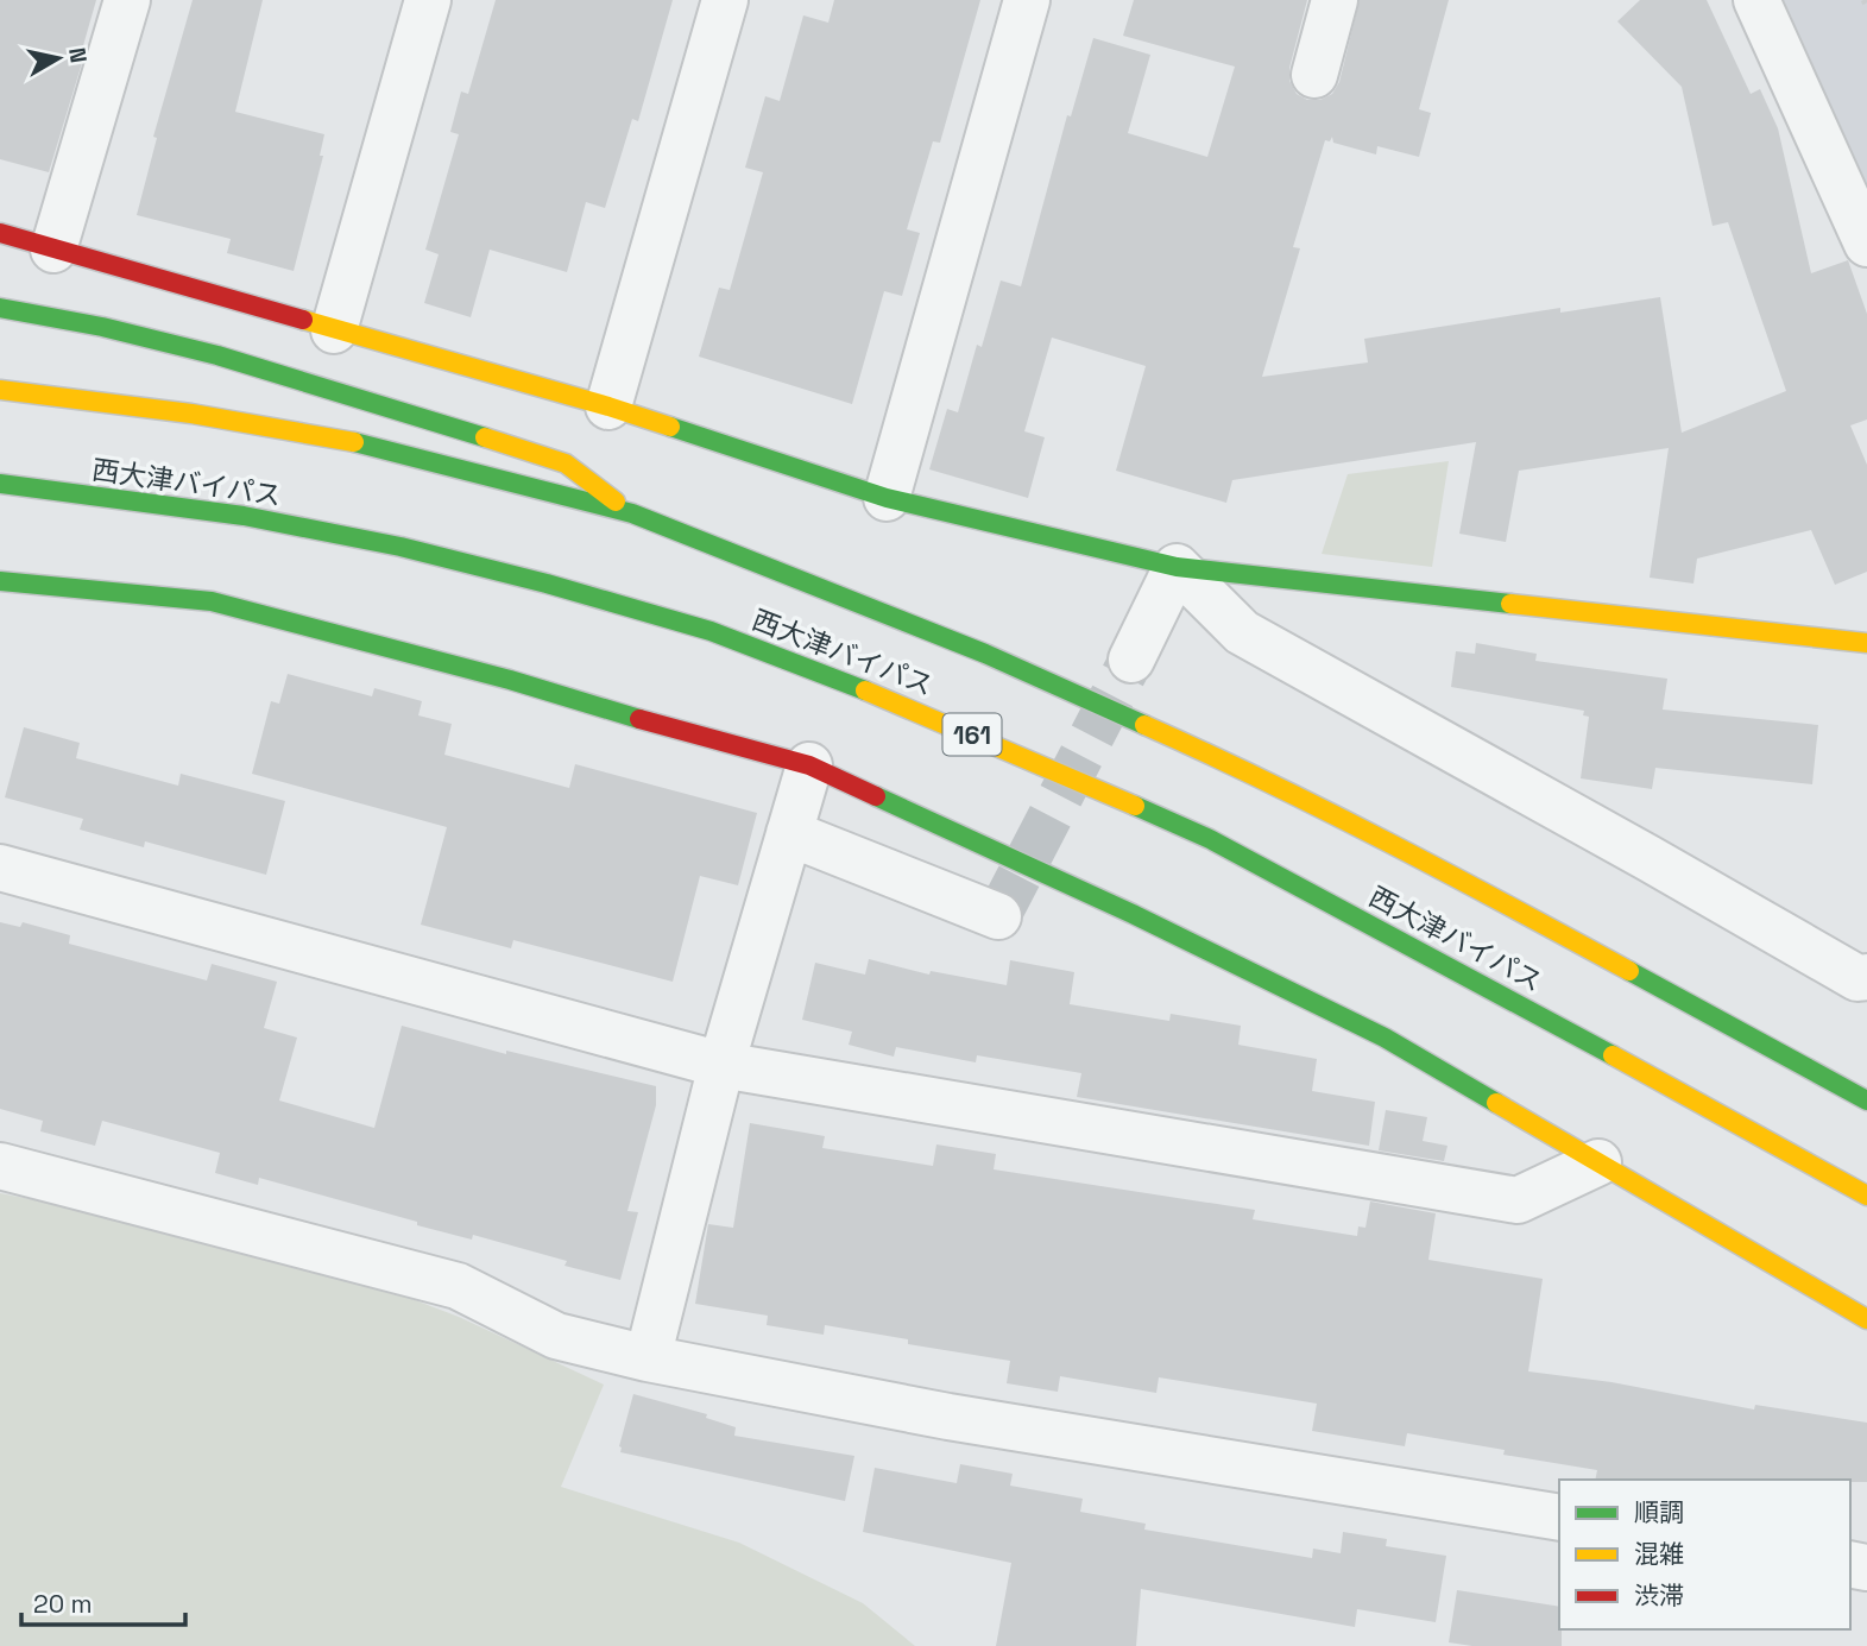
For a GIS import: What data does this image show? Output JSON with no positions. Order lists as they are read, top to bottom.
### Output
{
  "streets": {
    "main road": ["西大津バイパス", "161"]
  },
  "legend": ["順調", "混雑", "渋滞"],
  "scale_bar": "20 m",
  "north": "right"
}
